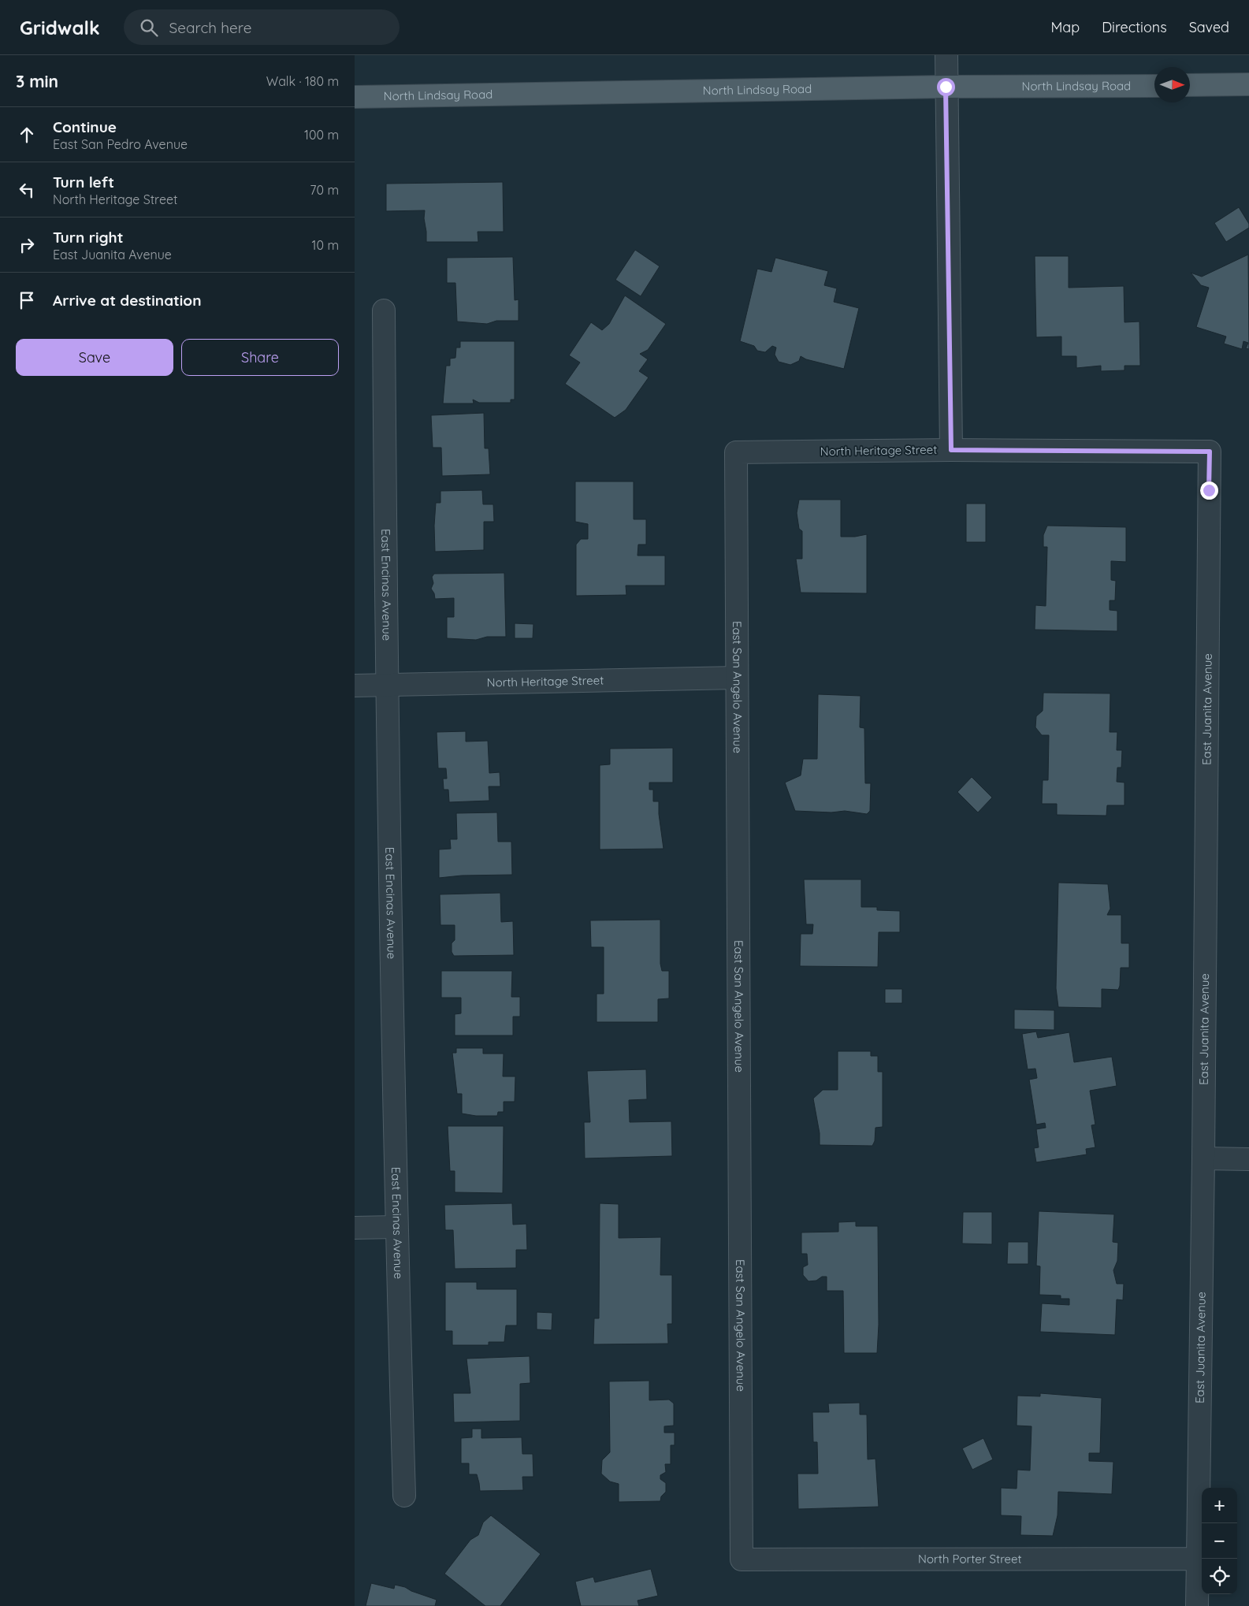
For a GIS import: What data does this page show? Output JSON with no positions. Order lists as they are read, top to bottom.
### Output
{
  "streets": {
    "main road": ["North Lindsay Road"],
    "street": [
      "North Heritage Street",
      "East Encinas Avenue",
      "East San Angelo Avenue",
      "East Juanita Avenue",
      "North Porter Street"
    ]
  },
  "crossings": [
    ["North Heritage Street", "East Encinas Avenue"],
    ["North Heritage Street", "East San Angelo Avenue"],
    ["North Heritage Street", "East Juanita Avenue"],
    ["East San Angelo Avenue", "North Porter Street"],
    ["East Juanita Avenue", "North Porter Street"]
  ],
  "north": "right",
  "page": {
    "header": "Gridwalk",
    "search": "Search here",
    "nav": ["Map", "Directions", "Saved"],
    "heading": ["3 min", "Walk · 180 m"],
    "list": [
      ["Continue", "East San Pedro Avenue", "100 m"],
      ["Turn left", "North Heritage Street", "70 m"],
      ["Turn right", "East Juanita Avenue", "10 m"],
      "Arrive at destination"
    ],
    "buttons": ["Save", "Share"],
    "map_buttons": ["+", "−"]
  }
}
